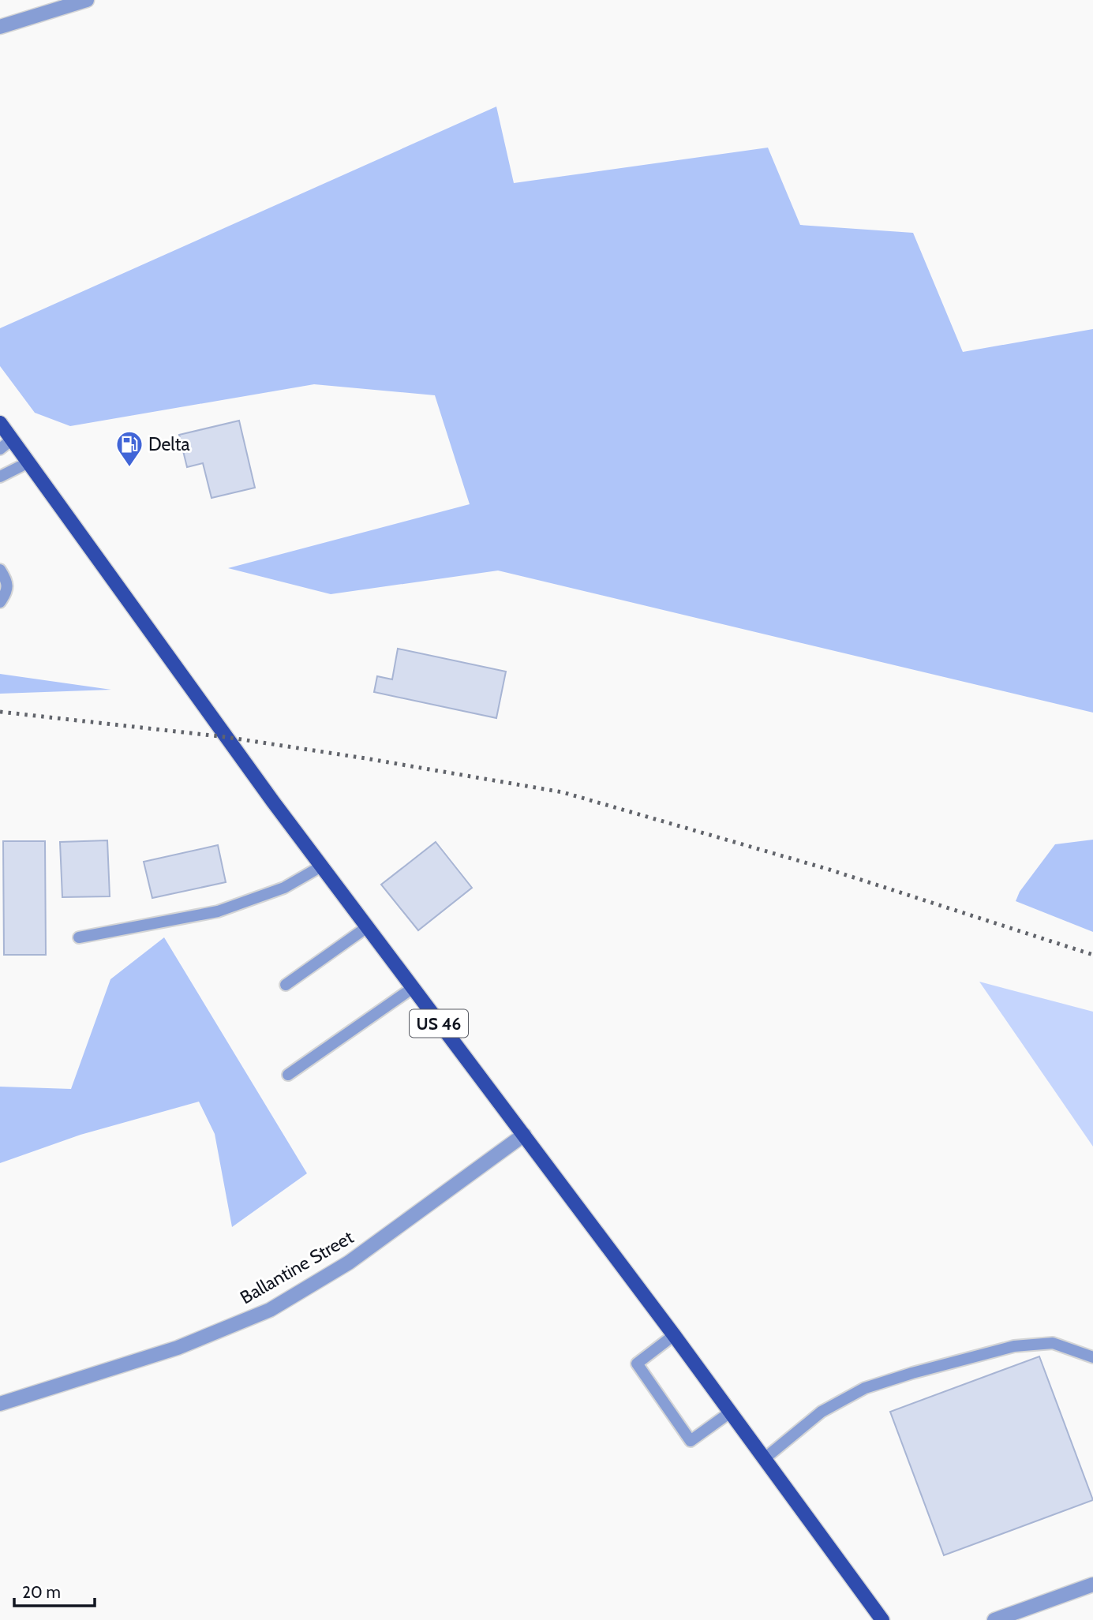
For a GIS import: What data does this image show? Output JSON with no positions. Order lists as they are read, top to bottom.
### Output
{
  "streets": {
    "main road": ["US 46"],
    "street": ["Ballantine Street"]
  },
  "crossings": [
    ["US 46", "Ballantine Street"]
  ],
  "places": {
    "fuel station": ["Delta"]
  },
  "scale_bar": "20 m"
}
